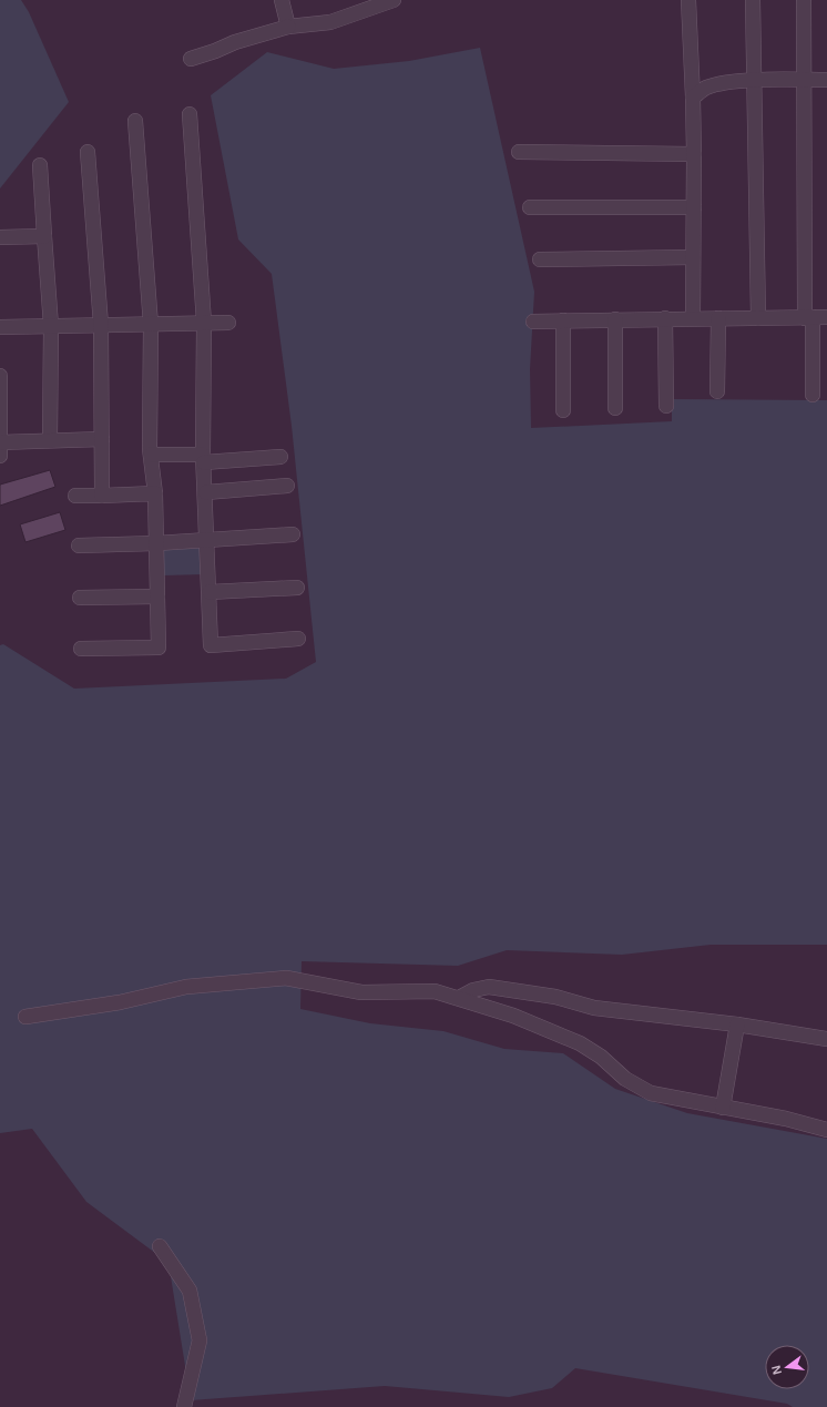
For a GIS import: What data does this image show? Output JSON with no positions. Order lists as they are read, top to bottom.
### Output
{
  "north": "left"
}
